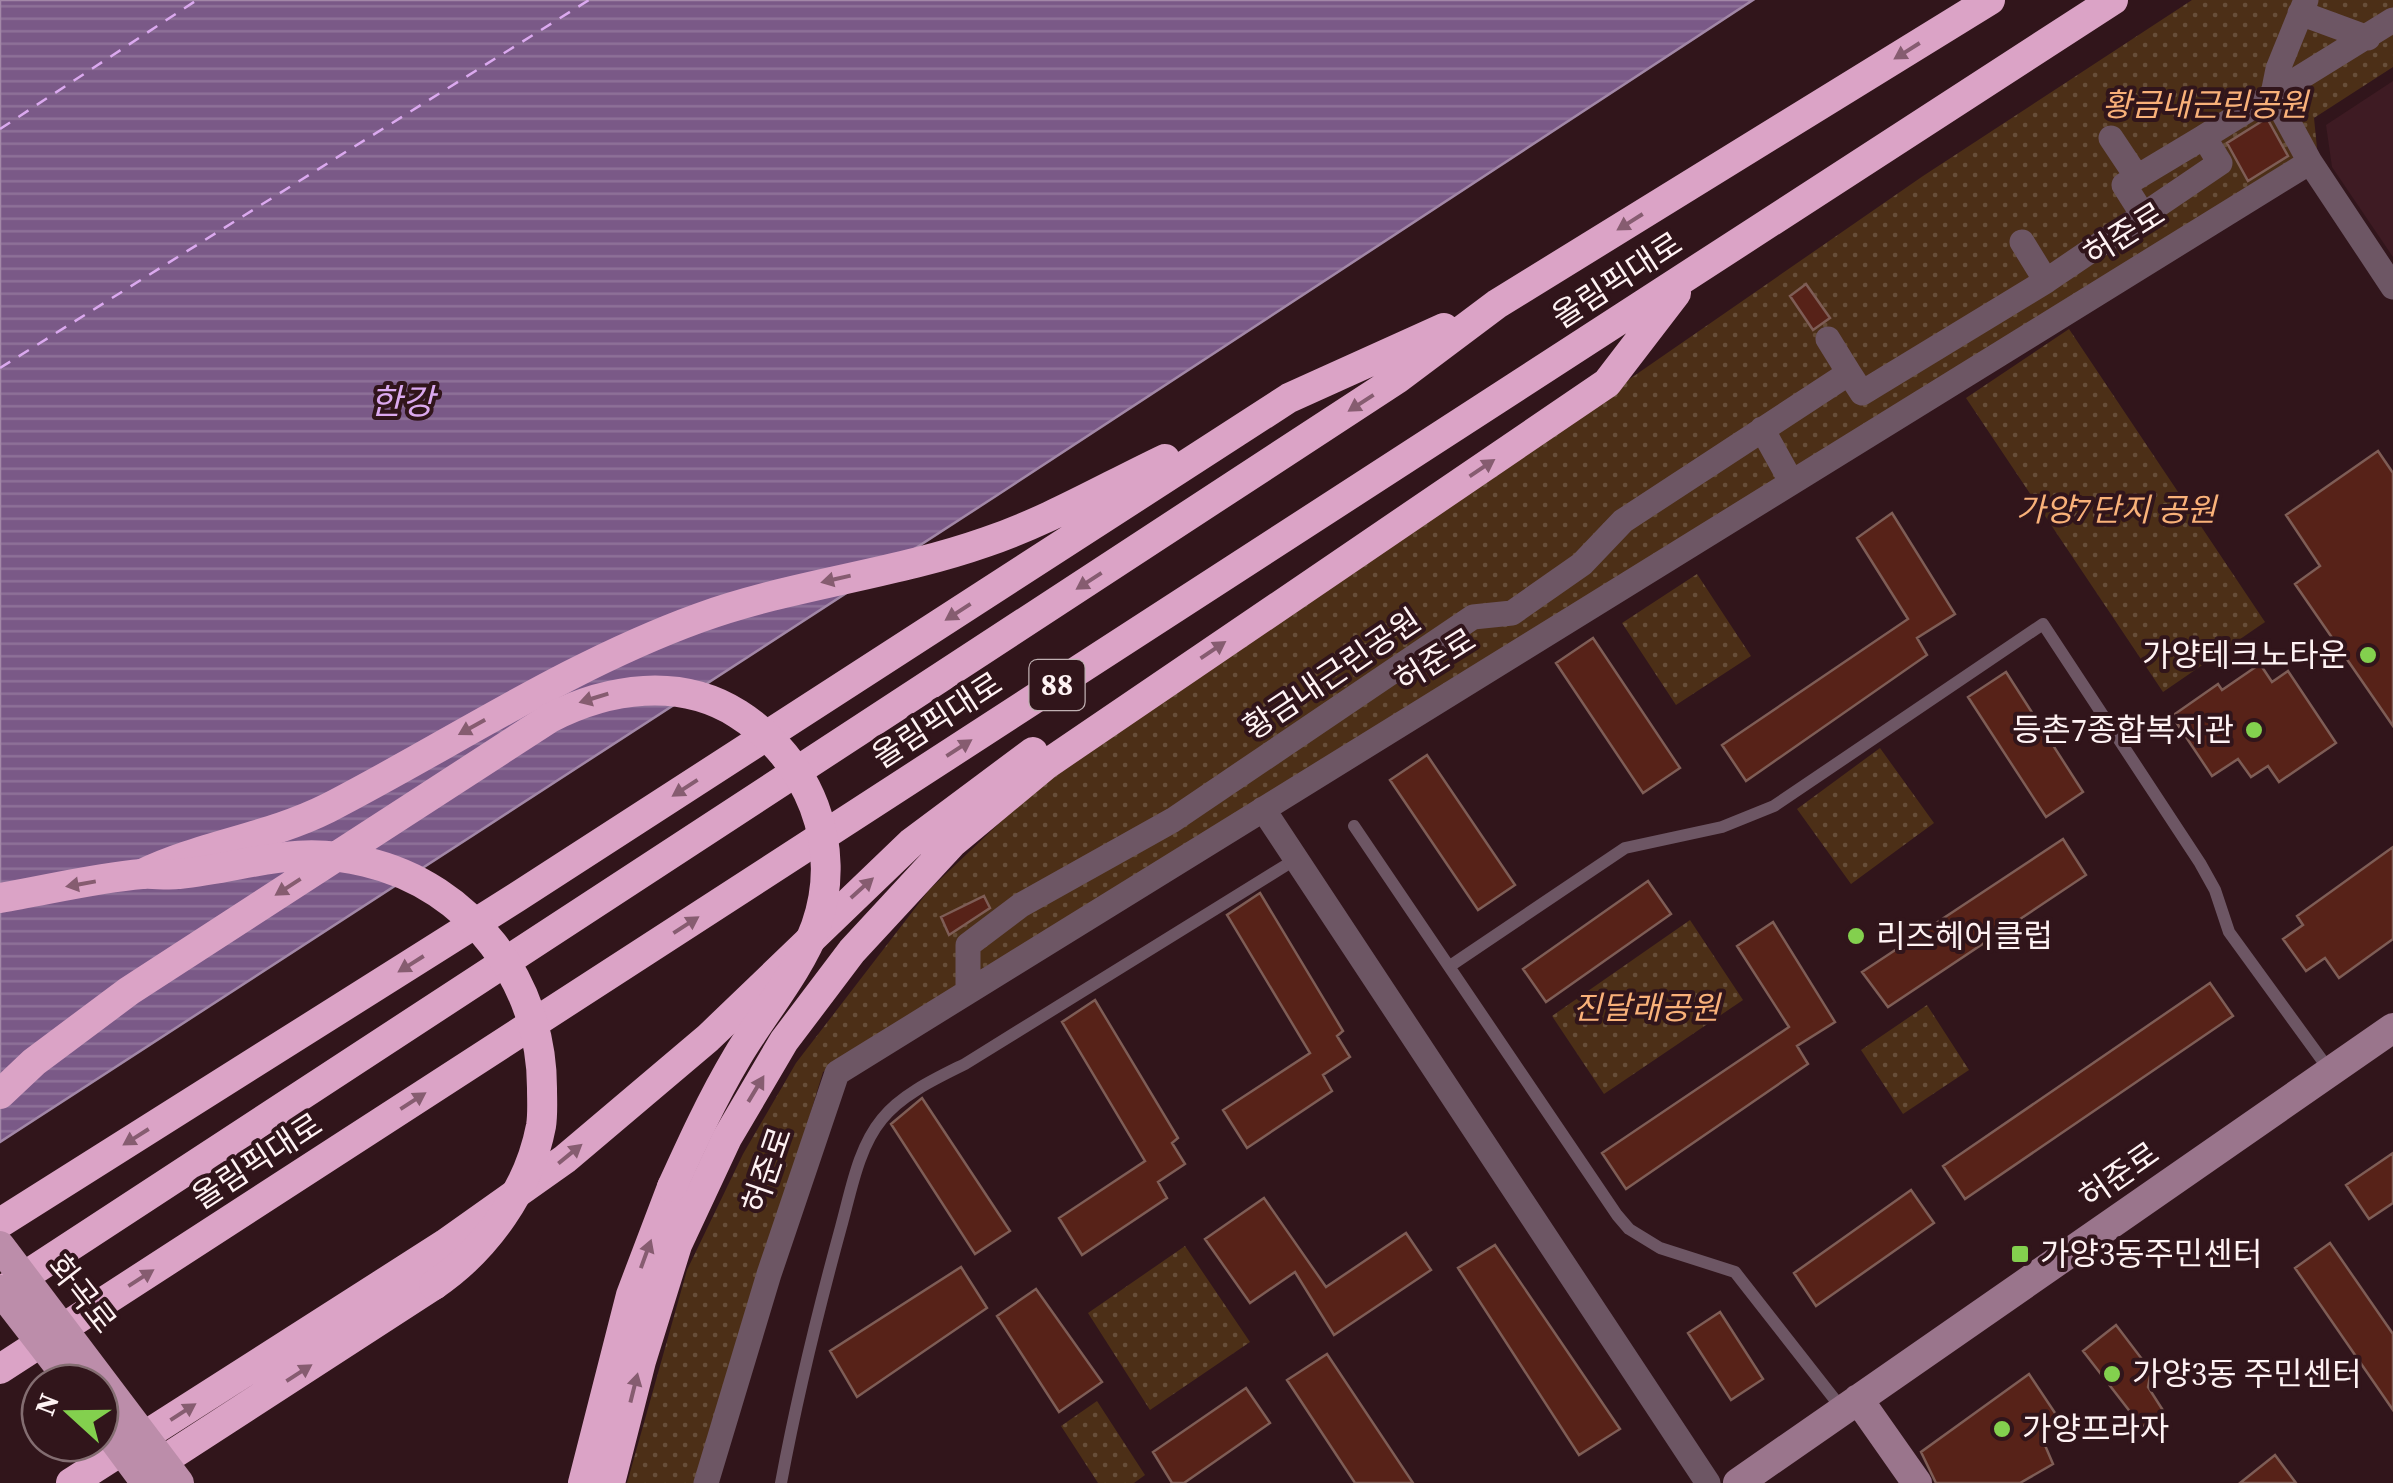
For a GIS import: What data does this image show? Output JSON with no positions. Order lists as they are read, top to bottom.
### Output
{
  "streets": {
    "highway": ["올림픽대로", "88"],
    "main road": ["화곡로"],
    "street": ["허준로", "황금내근린공원"]
  },
  "crossings": [
    ["허준로", "황금내근린공원"],
    ["올림픽대로", "화곡로"]
  ],
  "water": ["한강"],
  "parks": ["황금내근린공원", "가양7단지 공원", "진달래공원"],
  "places": {
    "other": [
      "가양테크노타운",
      "등촌7종합복지관",
      "리즈헤어클럽",
      "가양3동 주민센터",
      "가양프라자"
    ],
    "transit": ["가양3동주민센터"]
  },
  "north": "left"
}
